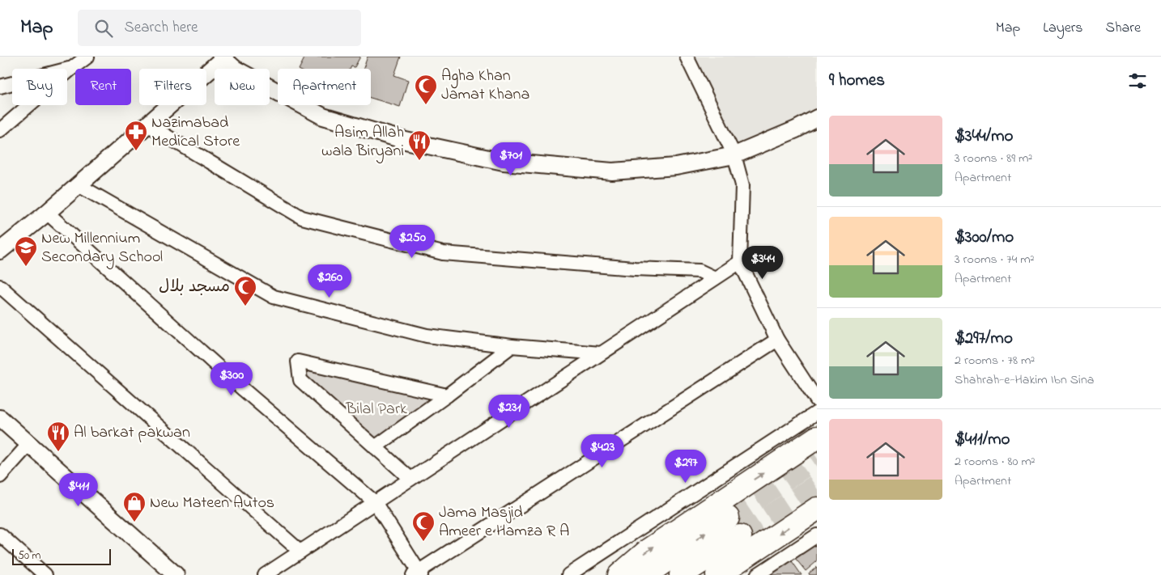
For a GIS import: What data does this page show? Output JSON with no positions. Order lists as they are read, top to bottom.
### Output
{
  "parks": ["Bilal Park"],
  "places": {
    "mosque": ["Agha Khan Jamat Khana", "مسجد بلال", "Jama Masjid Ameer e Hamza R A"],
    "pharmacy": ["Nazimabad Medical Store"],
    "restaurant": ["Asim Allah wala Biryani", "Al barkat pakwan"],
    "school or university": ["New Millennium Secondary School"],
    "shop": ["New Mateen Autos"]
  },
  "scale_bar": "50 m",
  "page": {
    "header": "Map",
    "search": "Search here",
    "nav": ["Map", "Layers", "Share"],
    "heading": "9 homes",
    "chip": [
      "Buy",
      "Rent",
      "Filters",
      "New",
      "Apartment"
    ],
    "list": [
      {
        "name": "$344/mo",
        "note": "3 rooms · 89 m² · Apartment"
      },
      {
        "name": "$300/mo",
        "note": "3 rooms · 74 m² · Apartment"
      },
      {
        "name": "$297/mo",
        "note": "2 rooms · 78 m² · Shahrah-e-Hakim Ibn Sina"
      },
      {
        "name": "$411/mo",
        "note": "2 rooms · 80 m² · Apartment"
      }
    ],
    "price": [
      "$701",
      "$250",
      "$344",
      "$260",
      "$300",
      "$231",
      "$423",
      "$297",
      "$411"
    ],
    "scale": "50 m"
  }
}
